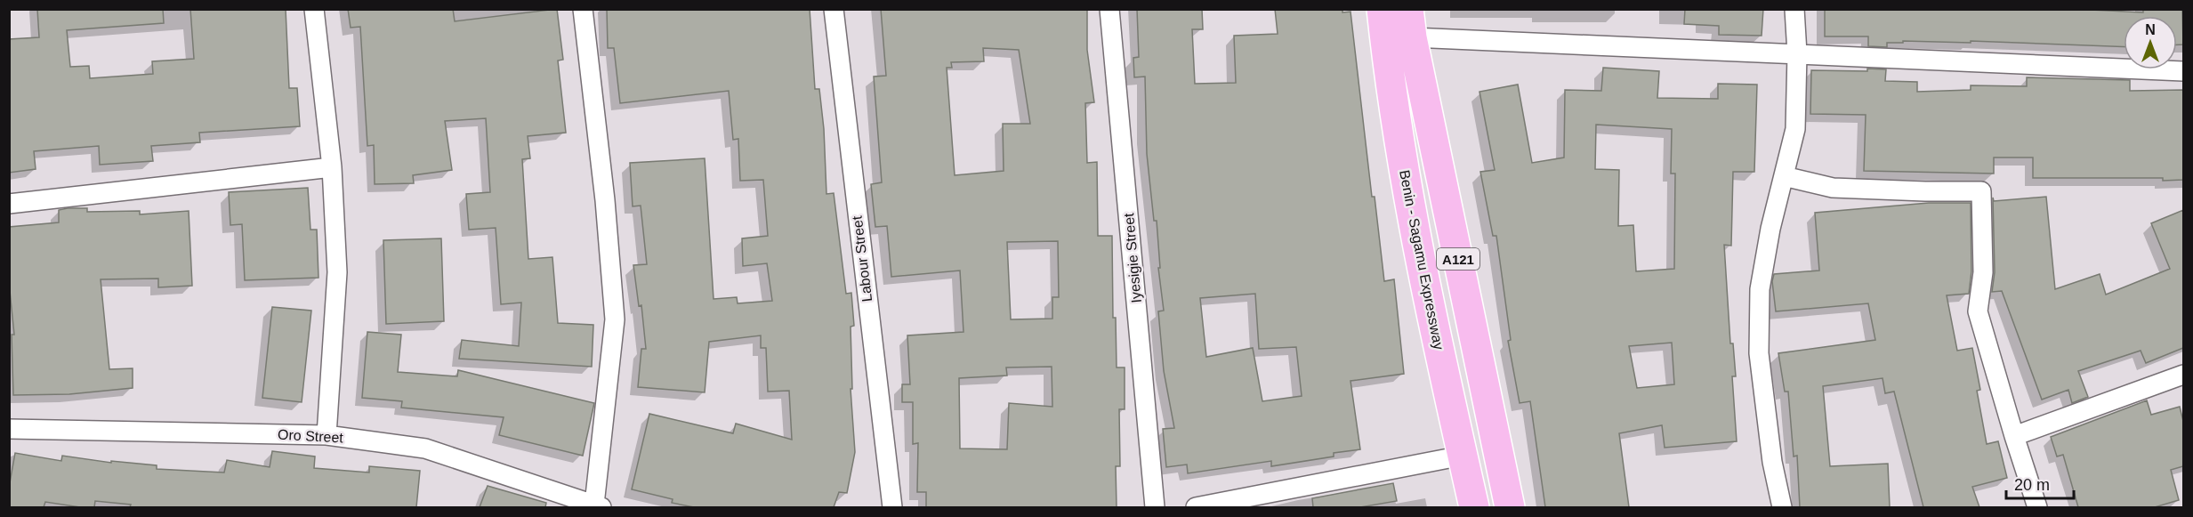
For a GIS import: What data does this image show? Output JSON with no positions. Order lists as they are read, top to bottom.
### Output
{
  "streets": {
    "highway": ["A121", "Benin - Sagamu Expressway"],
    "street": ["Iyesigie Street", "Labour Street", "Oro Street"]
  },
  "scale_bar": "20 m",
  "north": "top"
}
